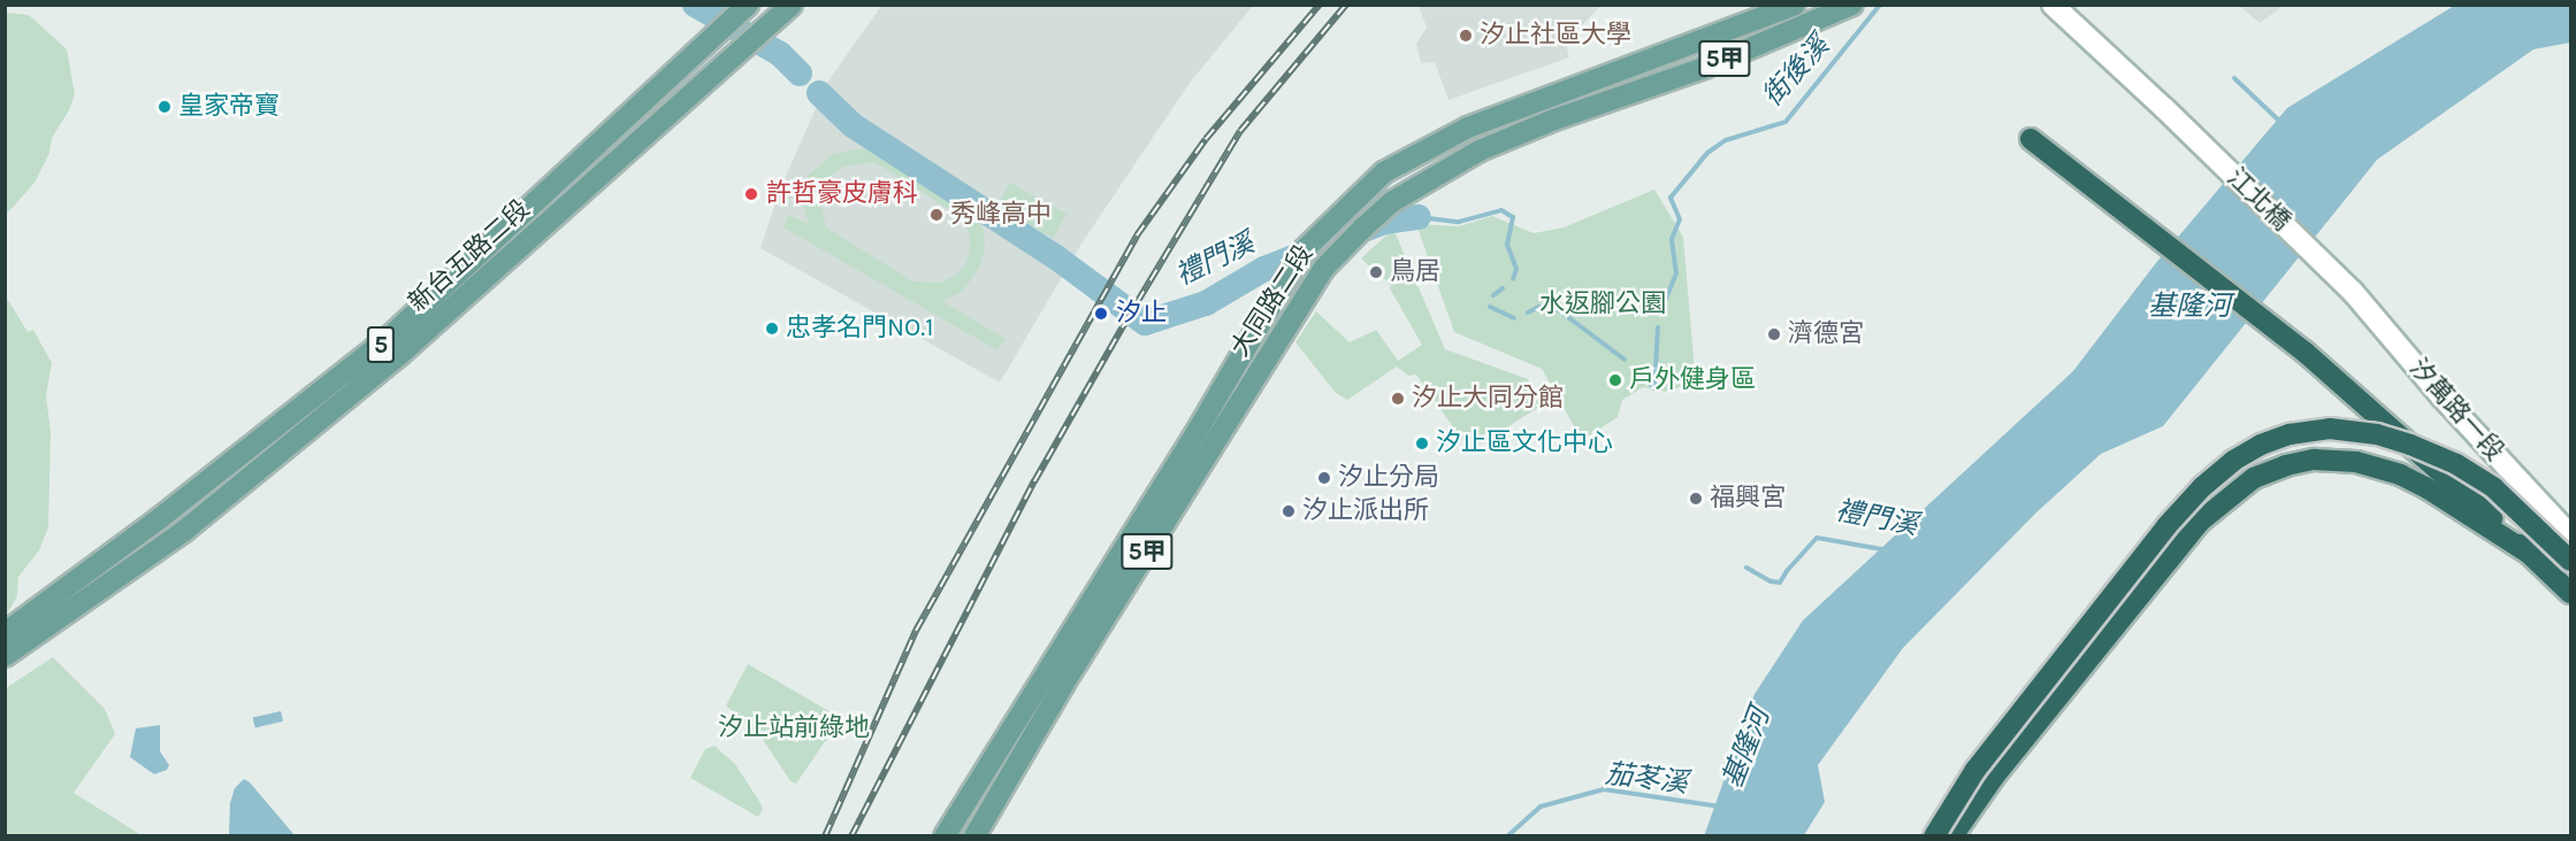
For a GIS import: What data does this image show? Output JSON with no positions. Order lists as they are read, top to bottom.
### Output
{
  "streets": {
    "main road": [
      "5甲",
      "新台五路二段",
      "大同路二段",
      "5"
    ],
    "street": ["江北橋", "汐萬路一段"]
  },
  "crossings": [
    ["江北橋", "汐萬路一段"]
  ],
  "water": [
    "街後溪",
    "禮門溪",
    "基隆河",
    "茄苳溪"
  ],
  "parks": ["水返腳公園", "汐止站前綠地"],
  "places": [
    "汐止社區大學",
    "皇家帝寶",
    "許哲豪皮膚科",
    "秀峰高中",
    "鳥居",
    "汐止",
    "忠孝名門NO.1",
    "濟德宮",
    "戶外健身區",
    "汐止大同分館",
    "汐止區文化中心",
    "汐止分局",
    "福興宮",
    "汐止派出所"
  ]
}
